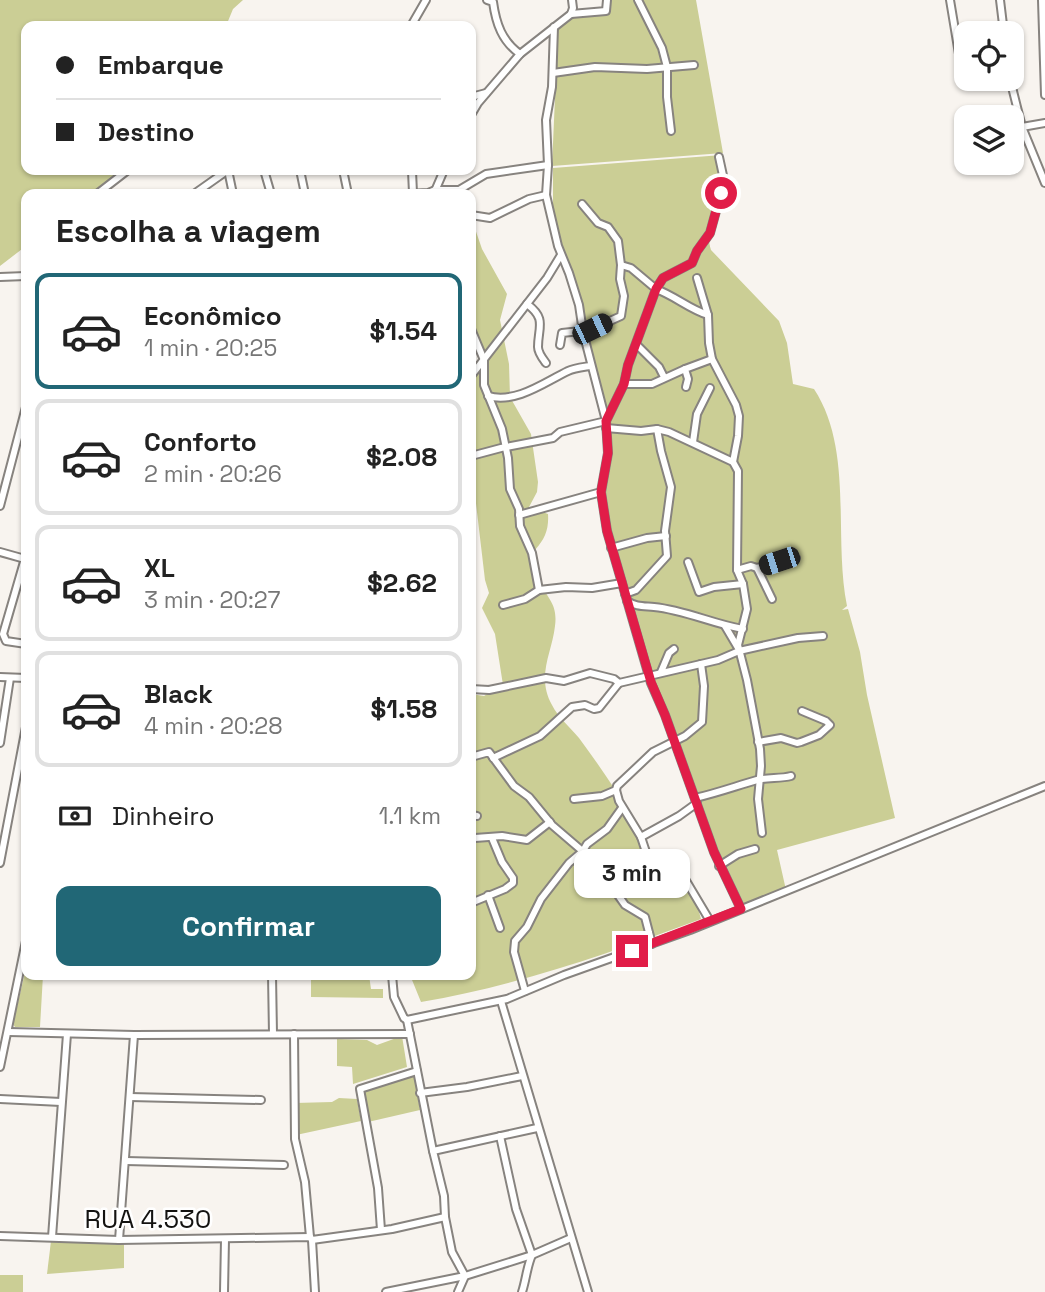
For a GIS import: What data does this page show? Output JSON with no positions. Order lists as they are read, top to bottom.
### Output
{
  "streets": {
    "street": ["RUA 4.530"]
  },
  "page": {
    "banner": ["Embarque", "Destino"],
    "heading": "Escolha a viagem",
    "list": [
      {
        "name": "Econômico",
        "note": "1 min · 20:25",
        "value": "$1.54"
      },
      {
        "name": "Conforto",
        "note": "2 min · 20:26",
        "value": "$2.08"
      },
      {
        "name": "XL",
        "note": "3 min · 20:27",
        "value": "$2.62"
      },
      {
        "name": "Black",
        "note": "4 min · 20:28",
        "value": "$1.58"
      }
    ],
    "pay": ["Dinheiro", "1.1 km"],
    "bubble": "3 min",
    "buttons": "Confirmar"
  }
}
